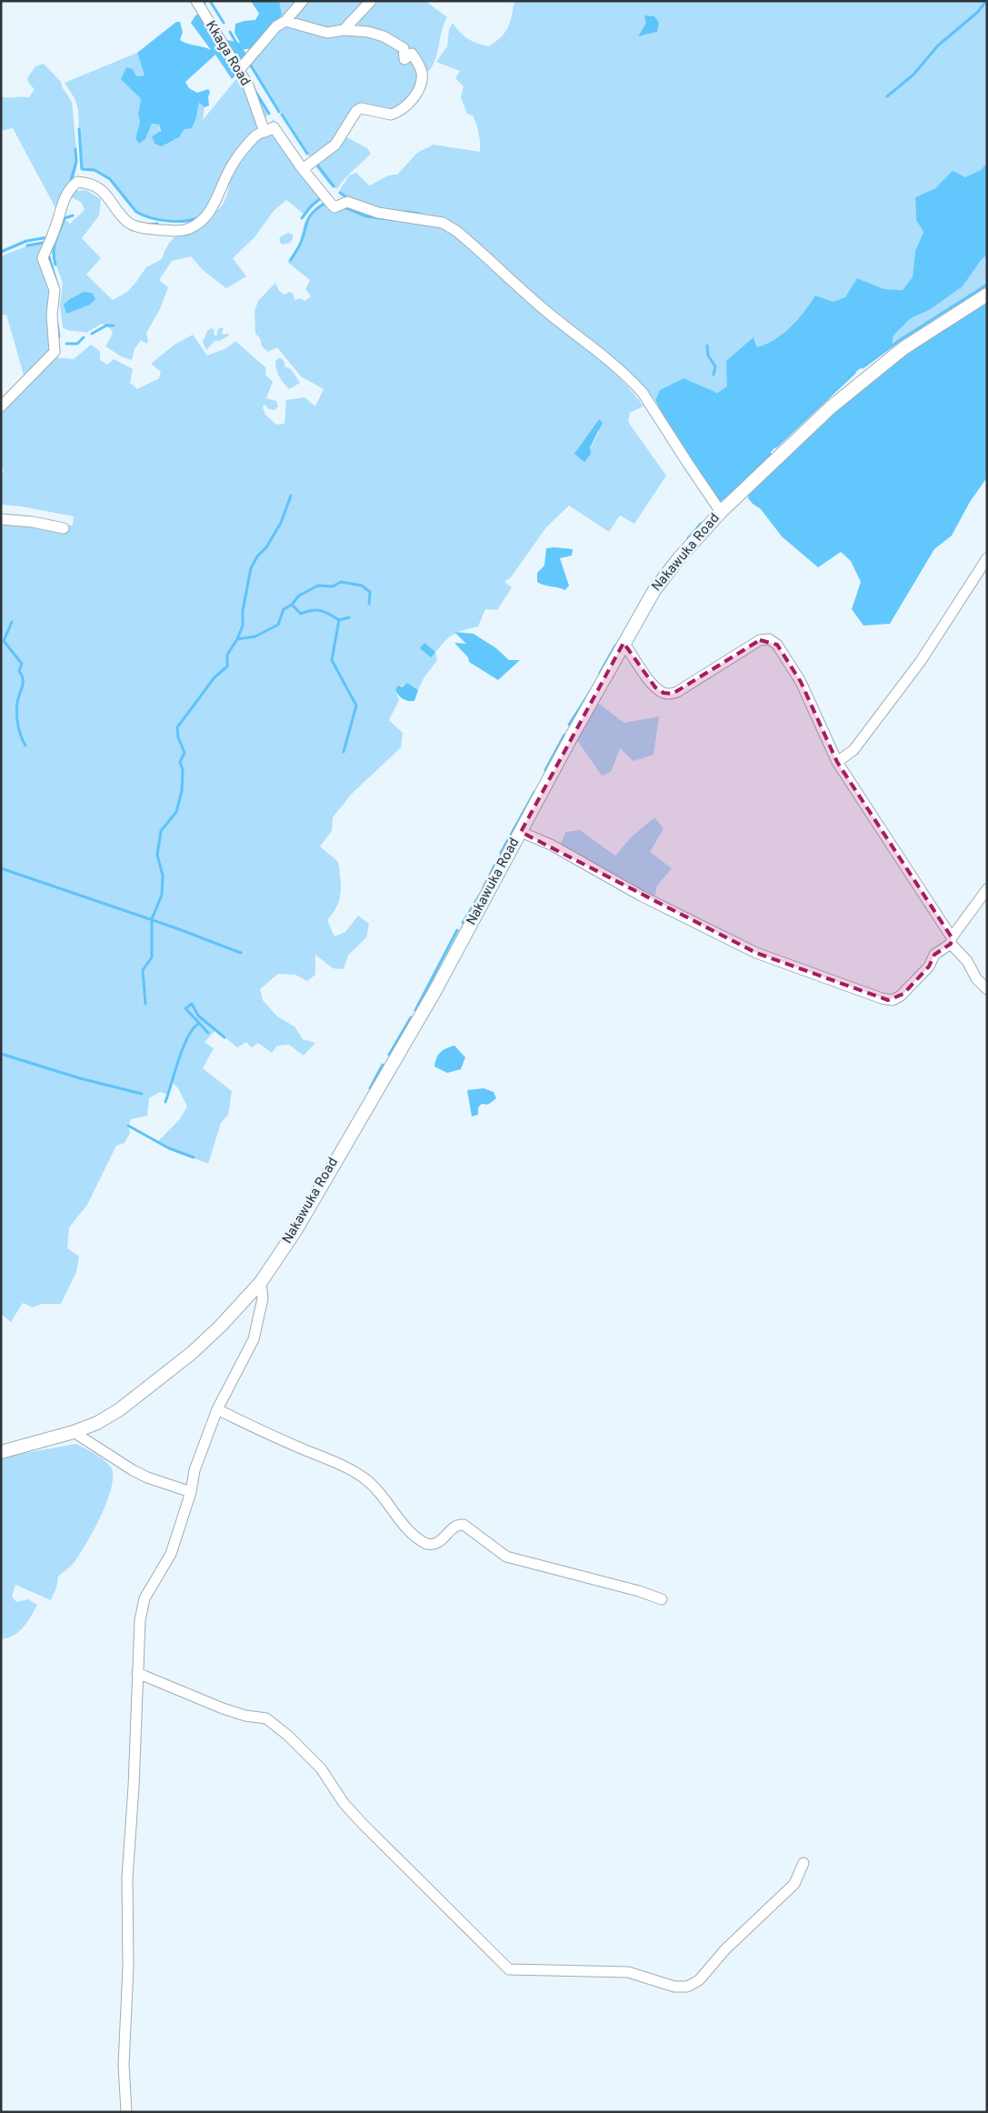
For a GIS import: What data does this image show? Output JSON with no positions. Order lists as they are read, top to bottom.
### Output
{
  "streets": {
    "main road": ["Nakawuka Road"],
    "street": ["Kkaga Road"]
  }
}
